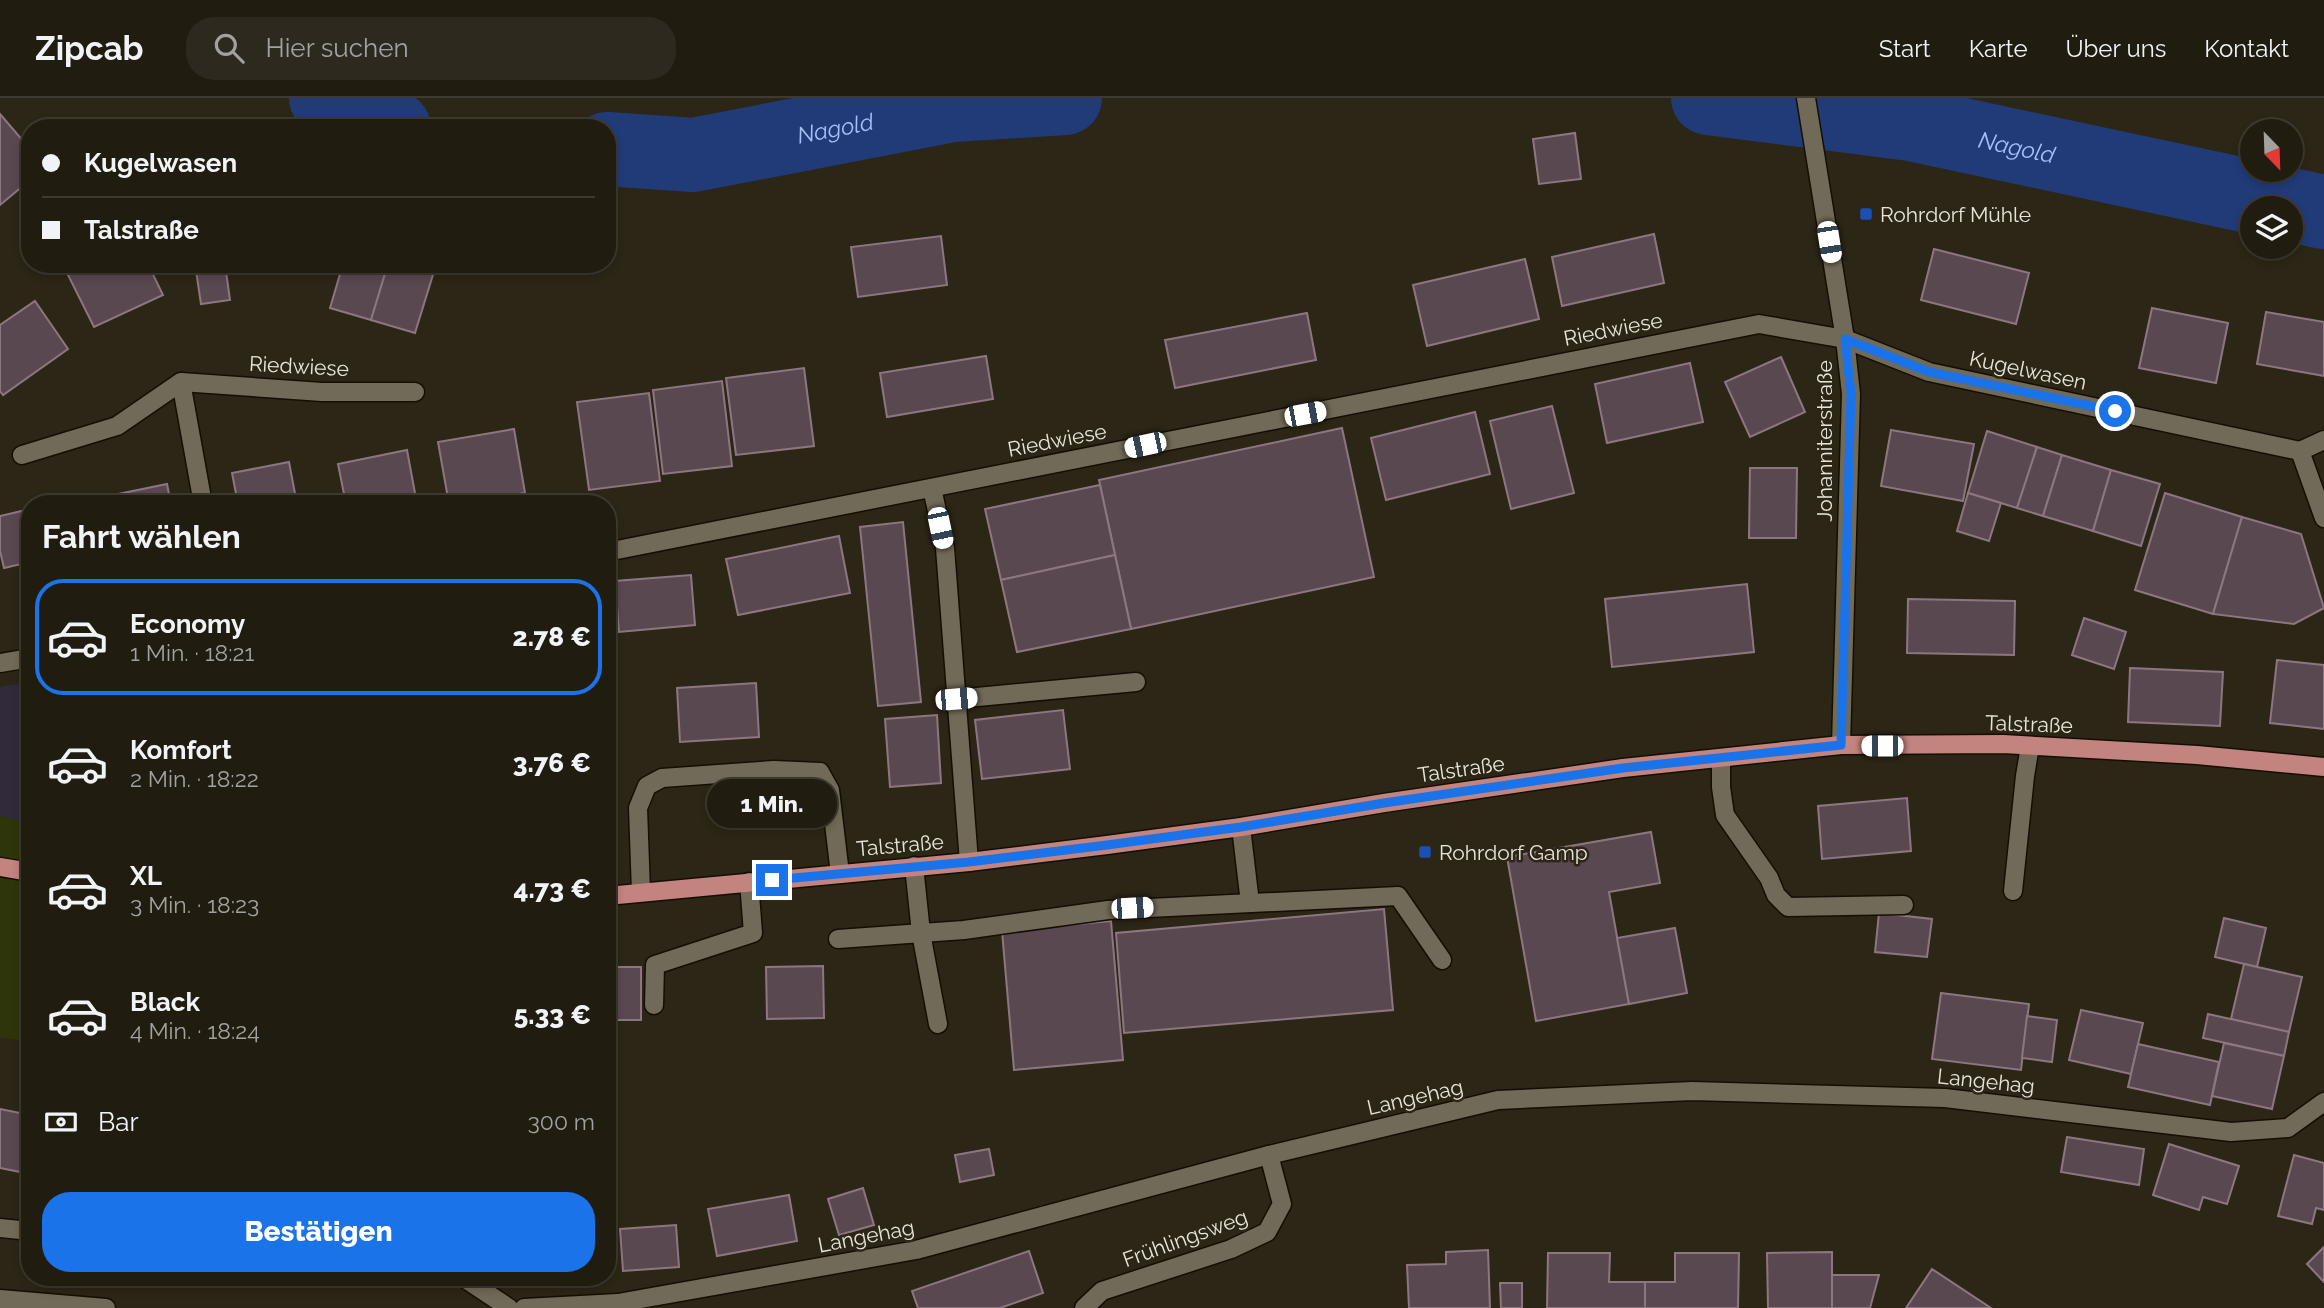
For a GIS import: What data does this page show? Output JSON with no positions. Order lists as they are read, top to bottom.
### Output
{
  "streets": {
    "main road": ["Talstraße"],
    "street": [
      "Riedwiese",
      "Kugelwasen",
      "Johanniterstraße",
      "Langehag",
      "Frühlingsweg"
    ]
  },
  "crossings": [
    ["Riedwiese", "Kugelwasen"],
    ["Riedwiese", "Johanniterstraße"],
    ["Kugelwasen", "Johanniterstraße"],
    ["Johanniterstraße", "Talstraße"],
    ["Langehag", "Frühlingsweg"]
  ],
  "water": ["Nagold"],
  "places": {
    "transit": ["Rohrdorf Mühle", "Rohrdorf Gamp"]
  },
  "north": "bottom right",
  "page": {
    "header": "Zipcab",
    "search": "Hier suchen",
    "nav": [
      "Start",
      "Karte",
      "Über uns",
      "Kontakt"
    ],
    "banner": ["Kugelwasen", "Talstraße"],
    "heading": "Fahrt wählen",
    "list": [
      {
        "name": "Economy",
        "note": "1 Min. · 18:21",
        "value": "2.78 €"
      },
      {
        "name": "Komfort",
        "note": "2 Min. · 18:22",
        "value": "3.76 €"
      },
      {
        "name": "XL",
        "note": "3 Min. · 18:23",
        "value": "4.73 €"
      },
      {
        "name": "Black",
        "note": "4 Min. · 18:24",
        "value": "5.33 €"
      }
    ],
    "bubble": "1 Min.",
    "pay": ["Bar", "300 m"],
    "buttons": "Bestätigen"
  }
}
